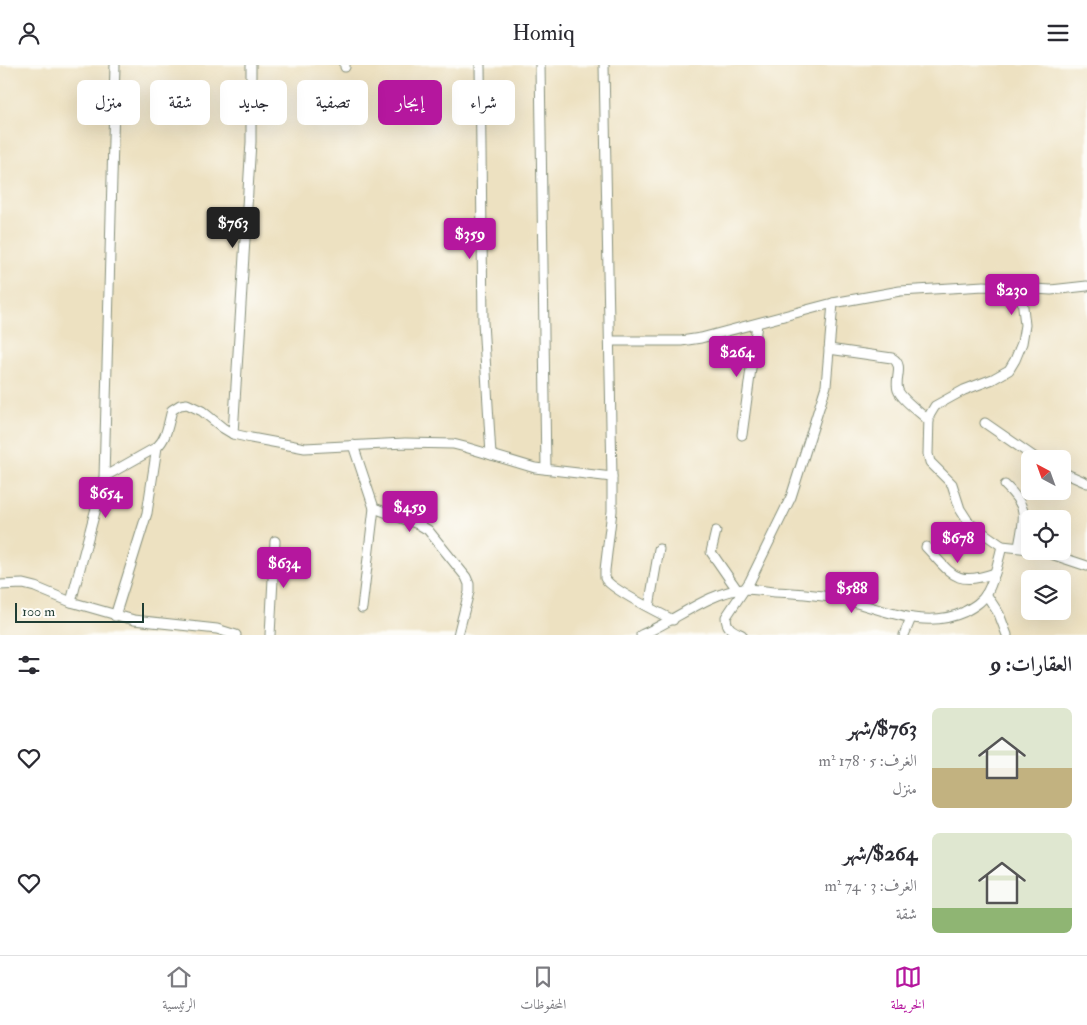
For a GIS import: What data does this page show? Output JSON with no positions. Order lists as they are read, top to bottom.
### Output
{
  "scale_bar": "100 m",
  "north": "top left",
  "page": {
    "header": "Homiq",
    "chip": [
      "شراء",
      "إيجار",
      "تصفية",
      "جديد",
      "شقة",
      "منزل"
    ],
    "price": [
      "$763",
      "$359",
      "$230",
      "$264",
      "$654",
      "$459",
      "$678",
      "$634",
      "$588"
    ],
    "scale": "100 m",
    "heading": "العقارات: 9",
    "list": [
      {
        "name": "$763/شهر",
        "note": "الغرف: 5 · 178 m² · منزل"
      },
      {
        "name": "$264/شهر",
        "note": "الغرف: 3 · 74 m² · شقة"
      }
    ],
    "tabs": ["الخريطة", "المحفوظات", "الرئيسية"]
  }
}
